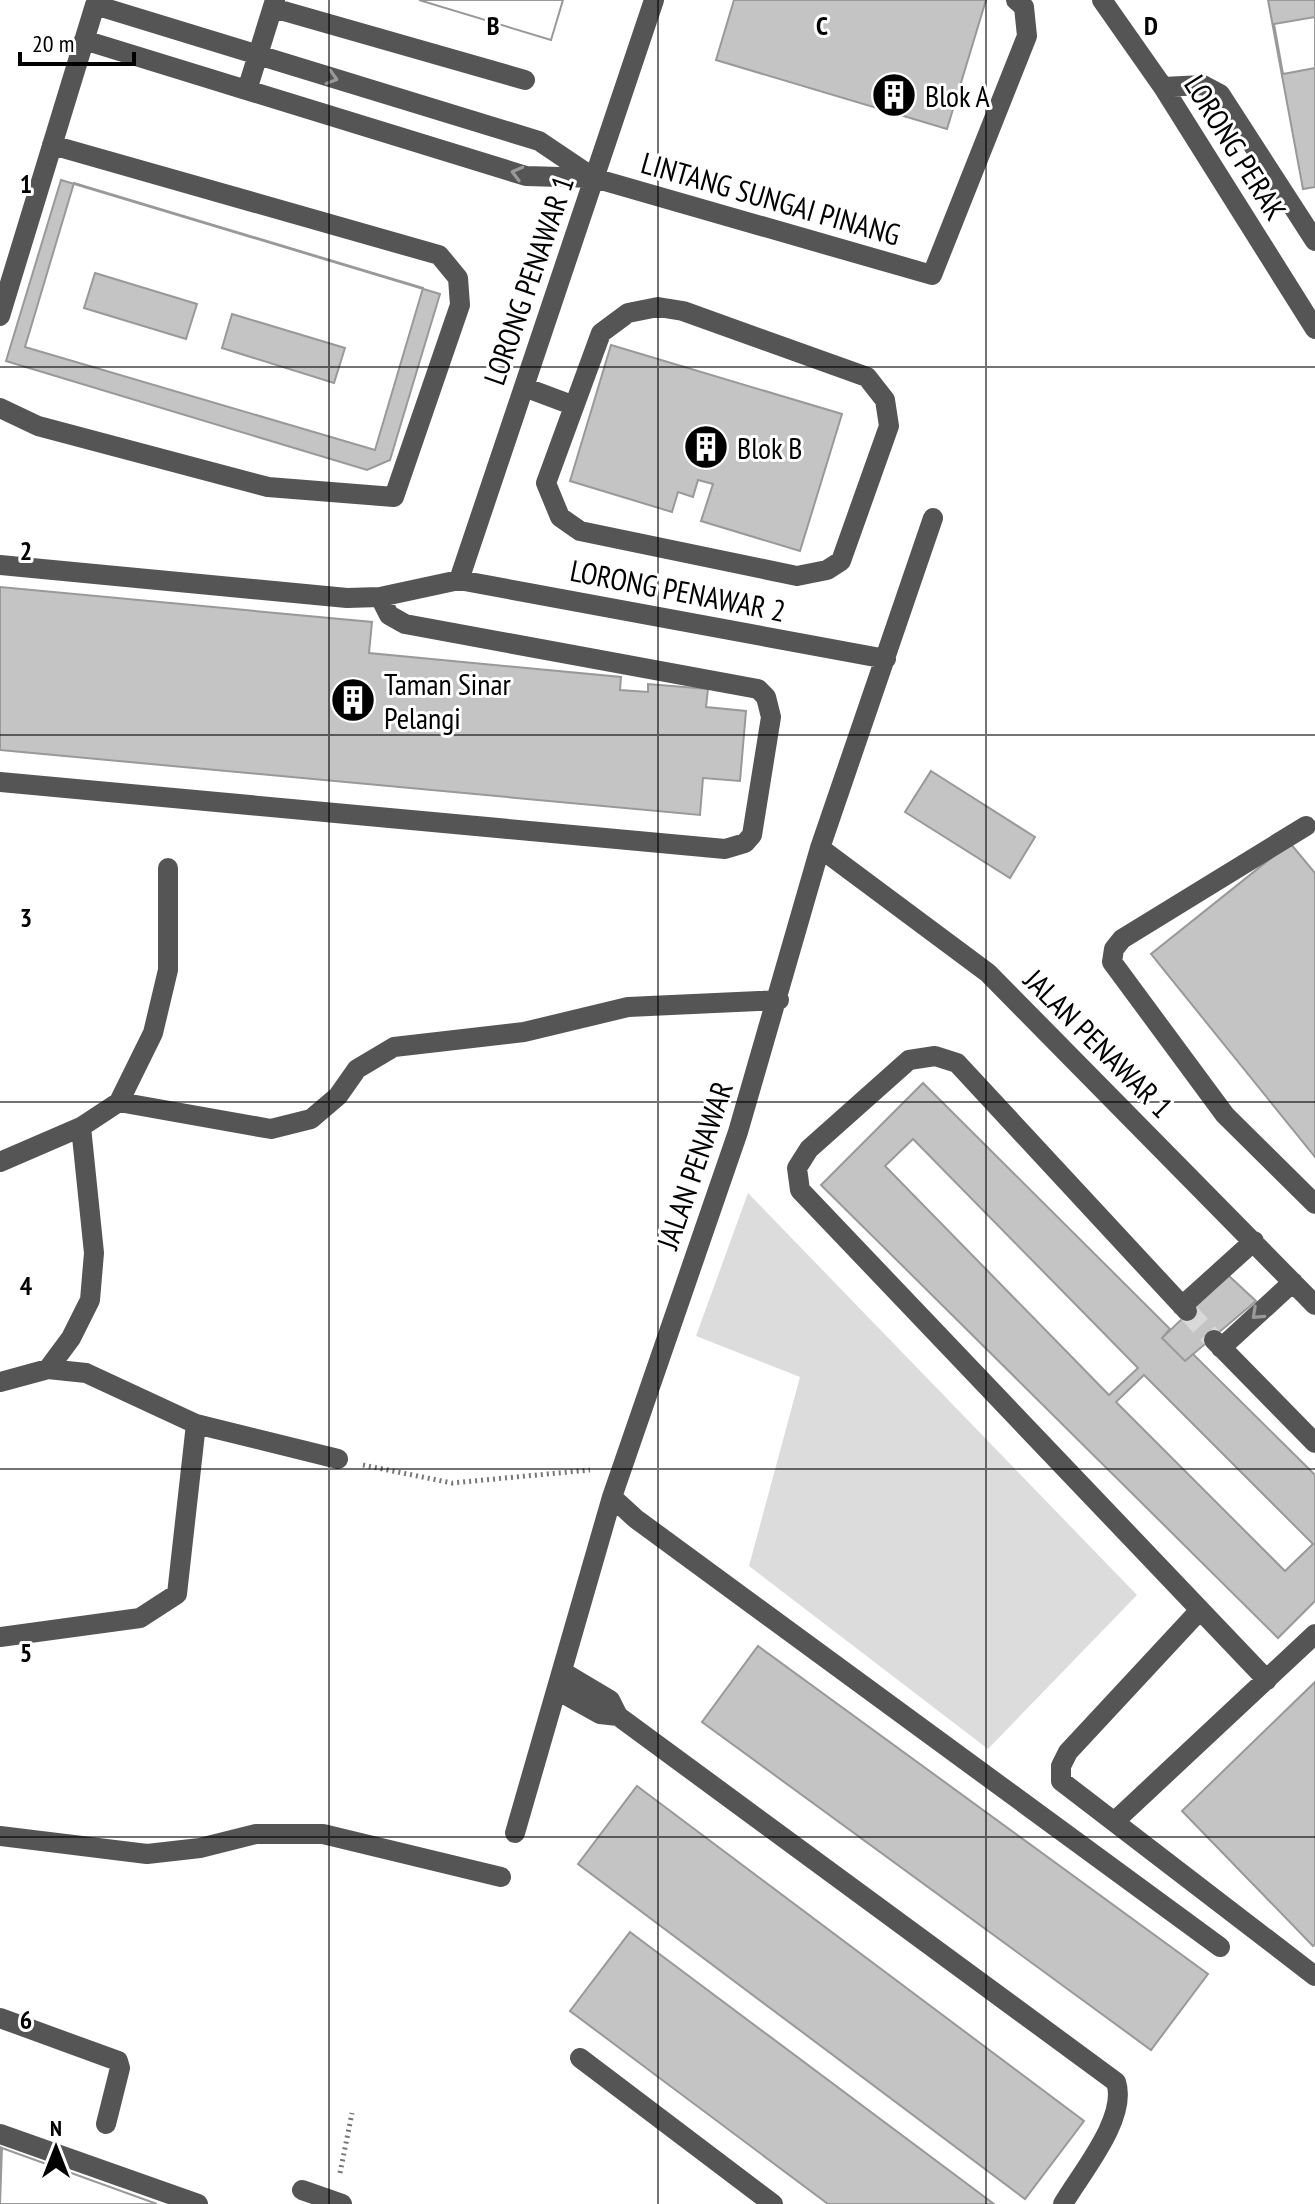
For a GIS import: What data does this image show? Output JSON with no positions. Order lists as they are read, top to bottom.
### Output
{
  "streets": {
    "street": [
      "LORONG PERAK",
      "LINTANG SUNGAI PINANG",
      "LORONG PENAWAR 1",
      "LORONG PENAWAR 2",
      "JALAN PENAWAR 1",
      "JALAN PENAWAR"
    ]
  },
  "crossings": [
    ["LINTANG SUNGAI PINANG", "LORONG PENAWAR 1"],
    ["LORONG PENAWAR 1", "LORONG PENAWAR 2"],
    ["LORONG PENAWAR 2", "JALAN PENAWAR"],
    ["JALAN PENAWAR 1", "JALAN PENAWAR"]
  ],
  "places": {
    "building": ["Blok A", "Blok B", "Taman Sinar Pelangi"]
  },
  "scale_bar": "20 m",
  "north": "top",
  "grid": {
    "columns": ["B", "C", "D"],
    "rows": [
      "1",
      "2",
      "3",
      "4",
      "5",
      "6"
    ]
  }
}
